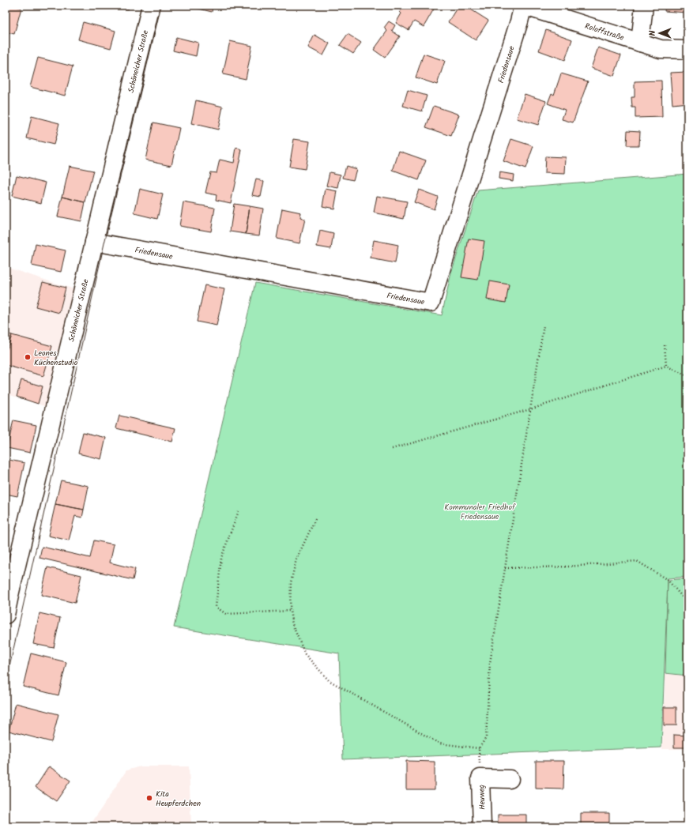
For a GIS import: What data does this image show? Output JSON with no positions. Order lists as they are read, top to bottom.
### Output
{
  "streets": {
    "street": [
      "Roloffstraße",
      "Schöneicher Straße",
      "Friedensaue",
      "Heuweg"
    ]
  },
  "crossings": [
    ["Roloffstraße", "Friedensaue"],
    ["Schöneicher Straße", "Friedensaue"]
  ],
  "parks": ["Kommunaler Friedhof Friedensaue"],
  "places": ["Leones Küchenstudio", "Kita Heupferdchen"],
  "north": "left"
}
